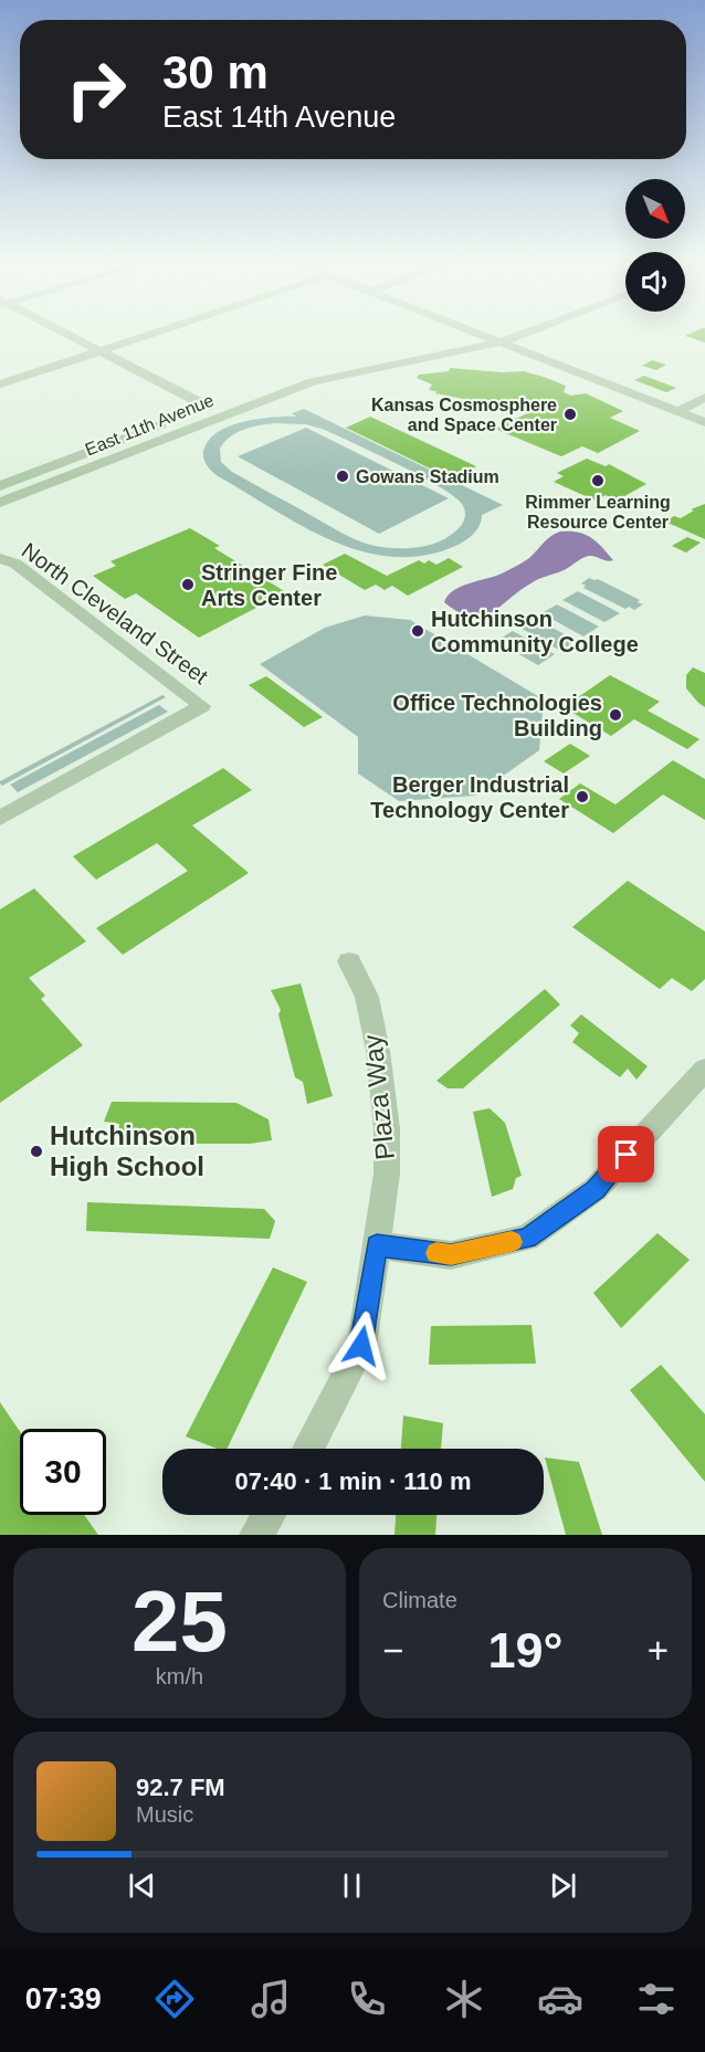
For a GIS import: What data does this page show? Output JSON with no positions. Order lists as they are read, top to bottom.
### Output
{
  "streets": {
    "street": ["East 11th Avenue", "North Cleveland Street", "Plaza Way"]
  },
  "places": [
    "Kansas Cosmosphere and Space Center",
    "Gowans Stadium",
    "Rimmer Learning Resource Center",
    "Stringer Fine Arts Center",
    "Hutchinson Community College",
    "Office Technologies Building",
    "Berger Industrial Technology Center",
    "Hutchinson High School"
  ],
  "north": "bottom right",
  "page": {
    "turn": ["30 m", "East 14th Avenue"],
    "limit": "30",
    "trip": "07:40 · 1 min · 110 m",
    "tile": [
      ["25", "km/h"],
      "Climate"
    ],
    "heat": ["−", "19°", "+"],
    "song": ["92.7 FM", "Music"],
    "tabs": "07:39"
  }
}
